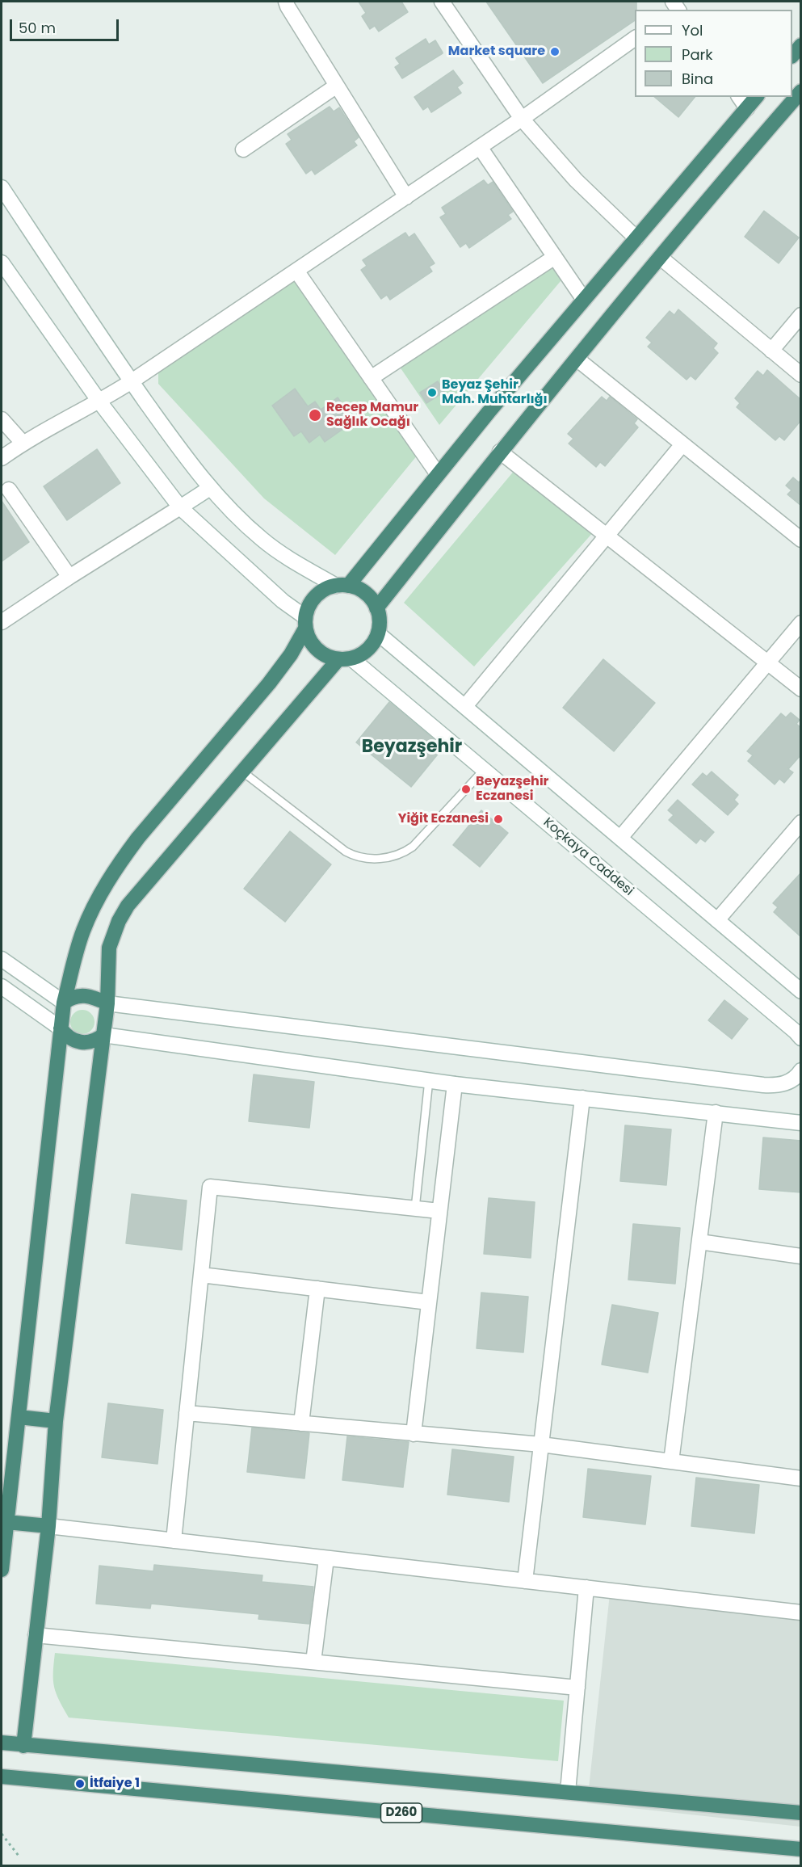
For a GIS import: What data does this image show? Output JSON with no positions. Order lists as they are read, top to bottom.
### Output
{
  "streets": {
    "highway": ["D260"],
    "street": ["Koçkaya Caddesi"]
  },
  "districts": ["Beyazşehir"],
  "places": [
    "Market square",
    "Beyaz Şehir Mah. Muhtarlığı",
    "Recep Mamur Sağlık Ocağı",
    "Beyazşehir Eczanesi",
    "Yiğit Eczanesi",
    "İtfaiye 1"
  ],
  "legend": ["Yol", "Park", "Bina"],
  "scale_bar": "50 m"
}
